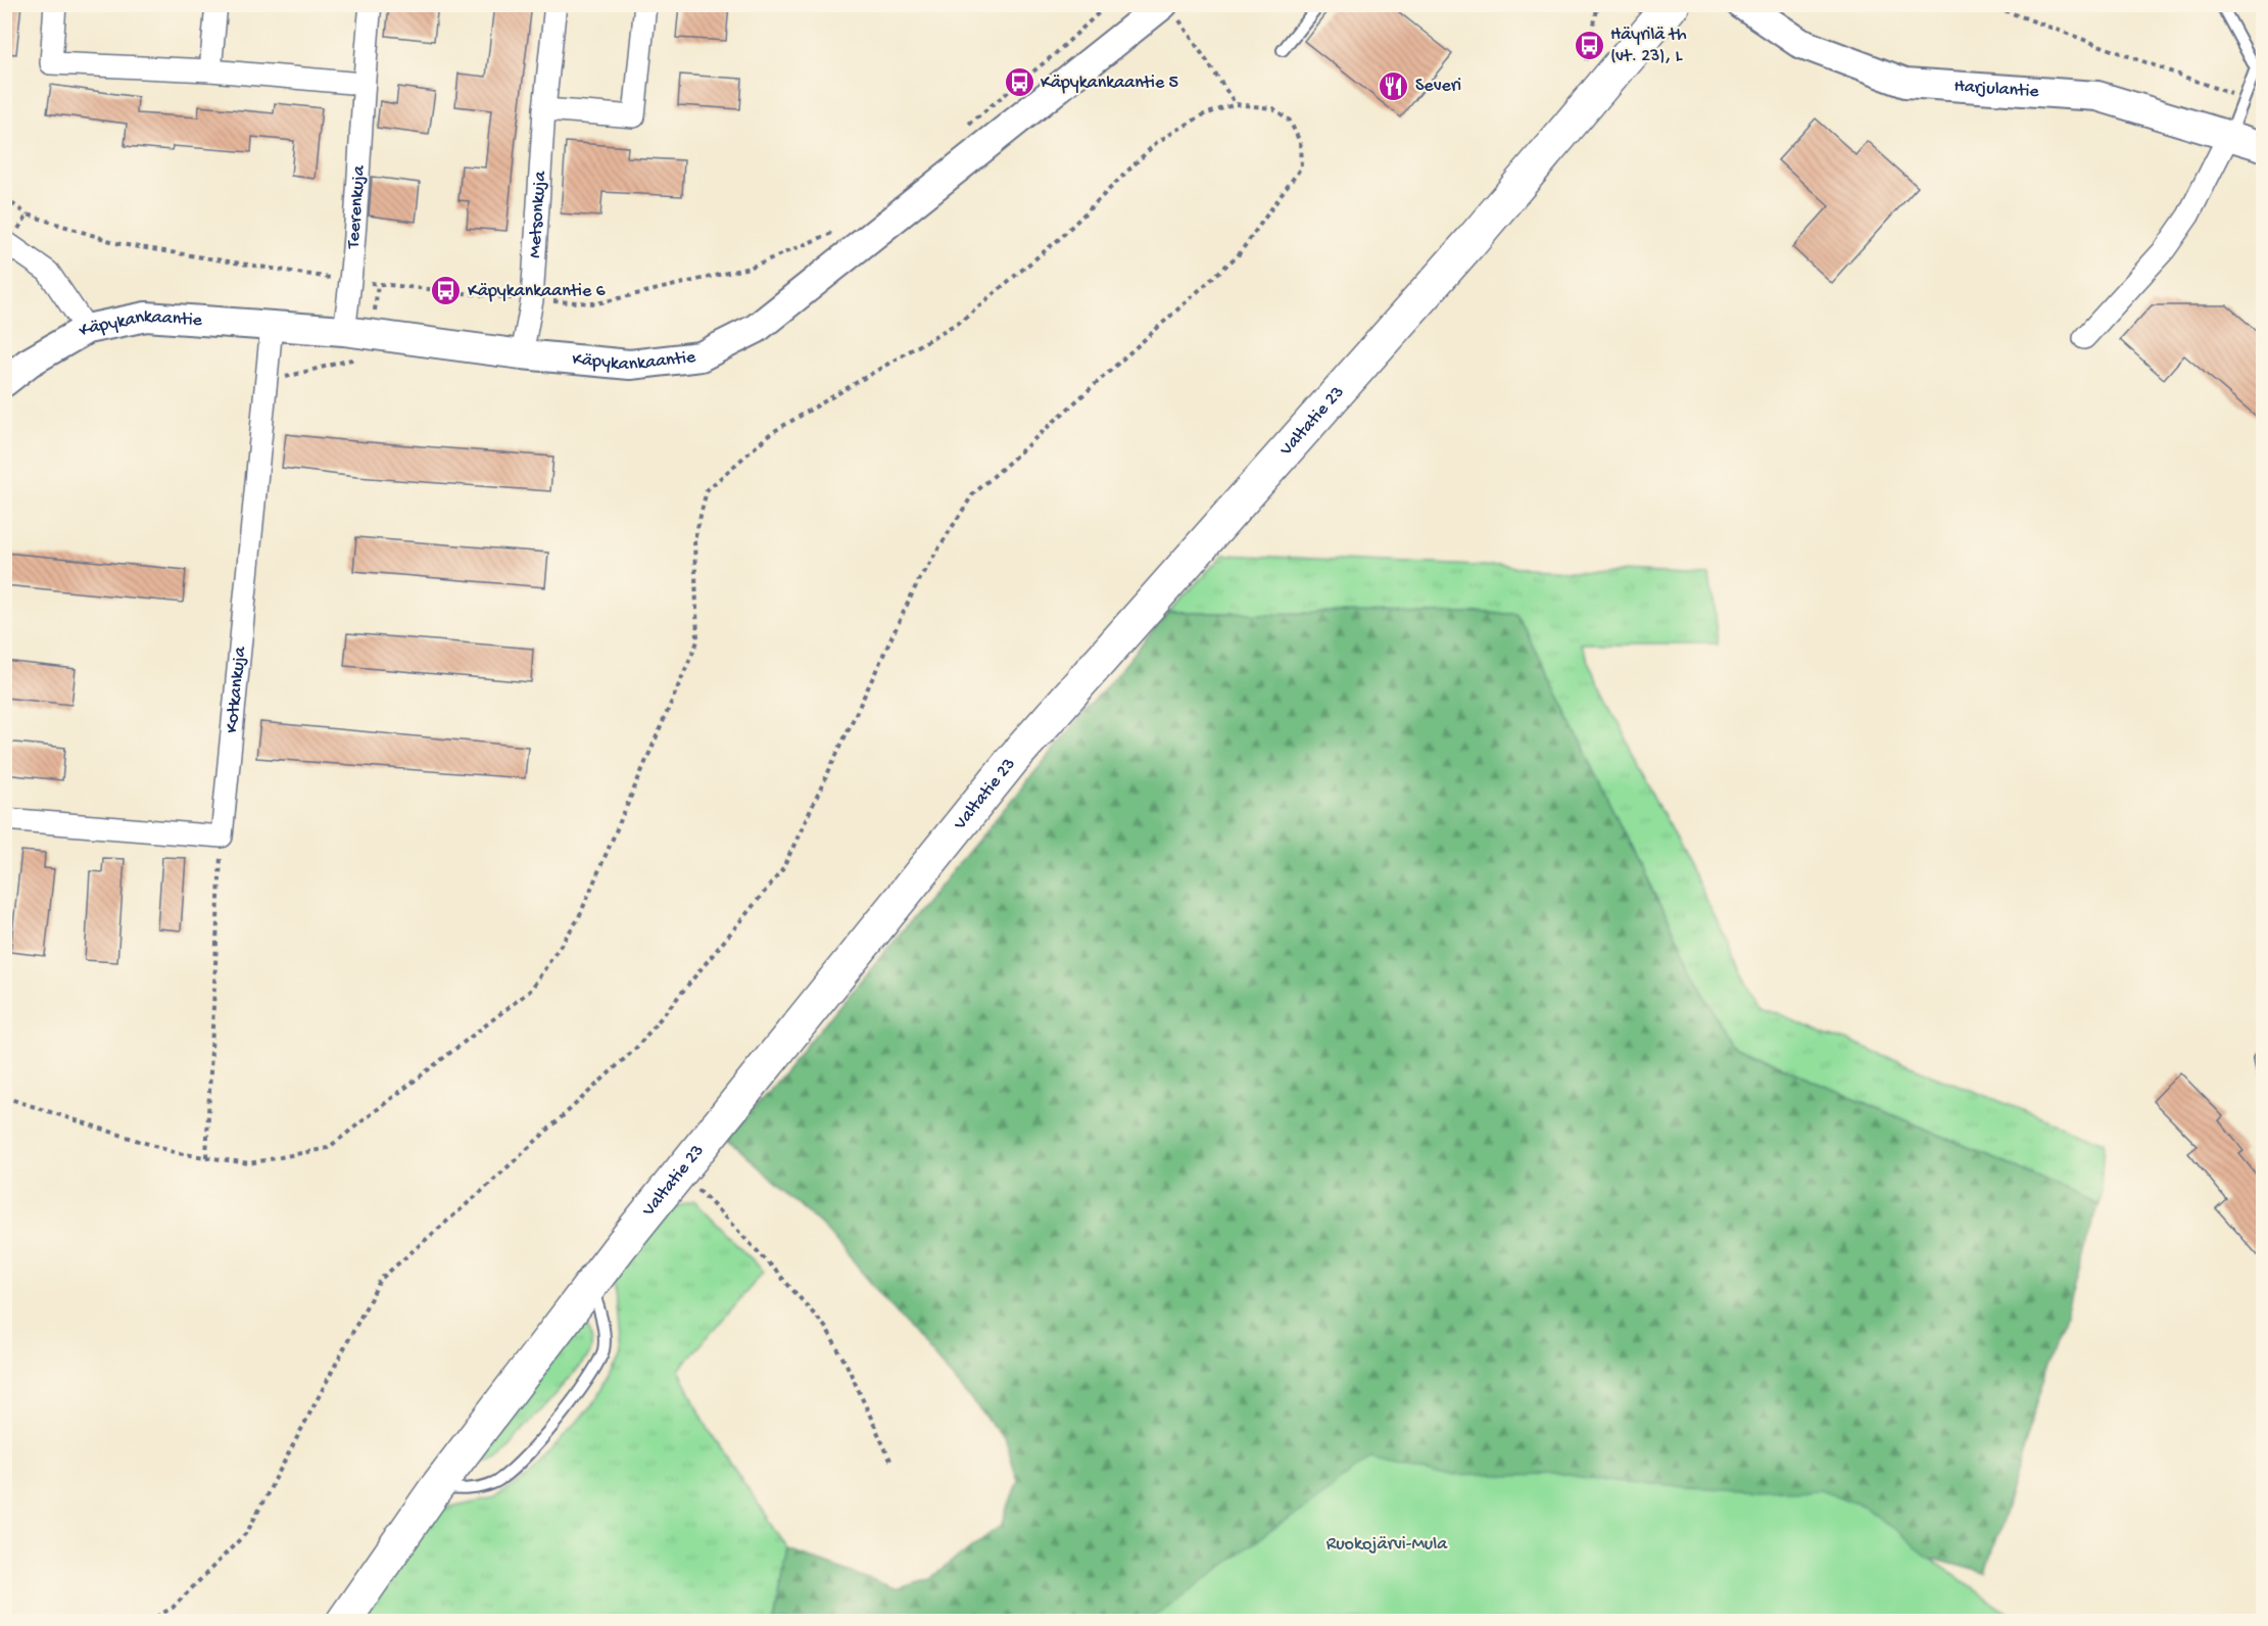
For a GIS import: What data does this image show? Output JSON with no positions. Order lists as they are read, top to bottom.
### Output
{
  "streets": {
    "highway": ["Valtatie 23"],
    "street": [
      "Harjulantie",
      "Teerenkuja",
      "Metsonkuja",
      "Käpykankaantie",
      "Kotkankuja"
    ]
  },
  "crossings": [
    ["Teerenkuja", "Käpykankaantie"],
    ["Metsonkuja", "Käpykankaantie"],
    ["Käpykankaantie", "Kotkankuja"]
  ],
  "parks": ["Ruokojärvi-Mula"],
  "places": {
    "bus stop": ["Häyrilä th (vt. 23), L", "Käpykankaantie 5", "Käpykankaantie 6"],
    "restaurant": ["Severi"]
  }
}
